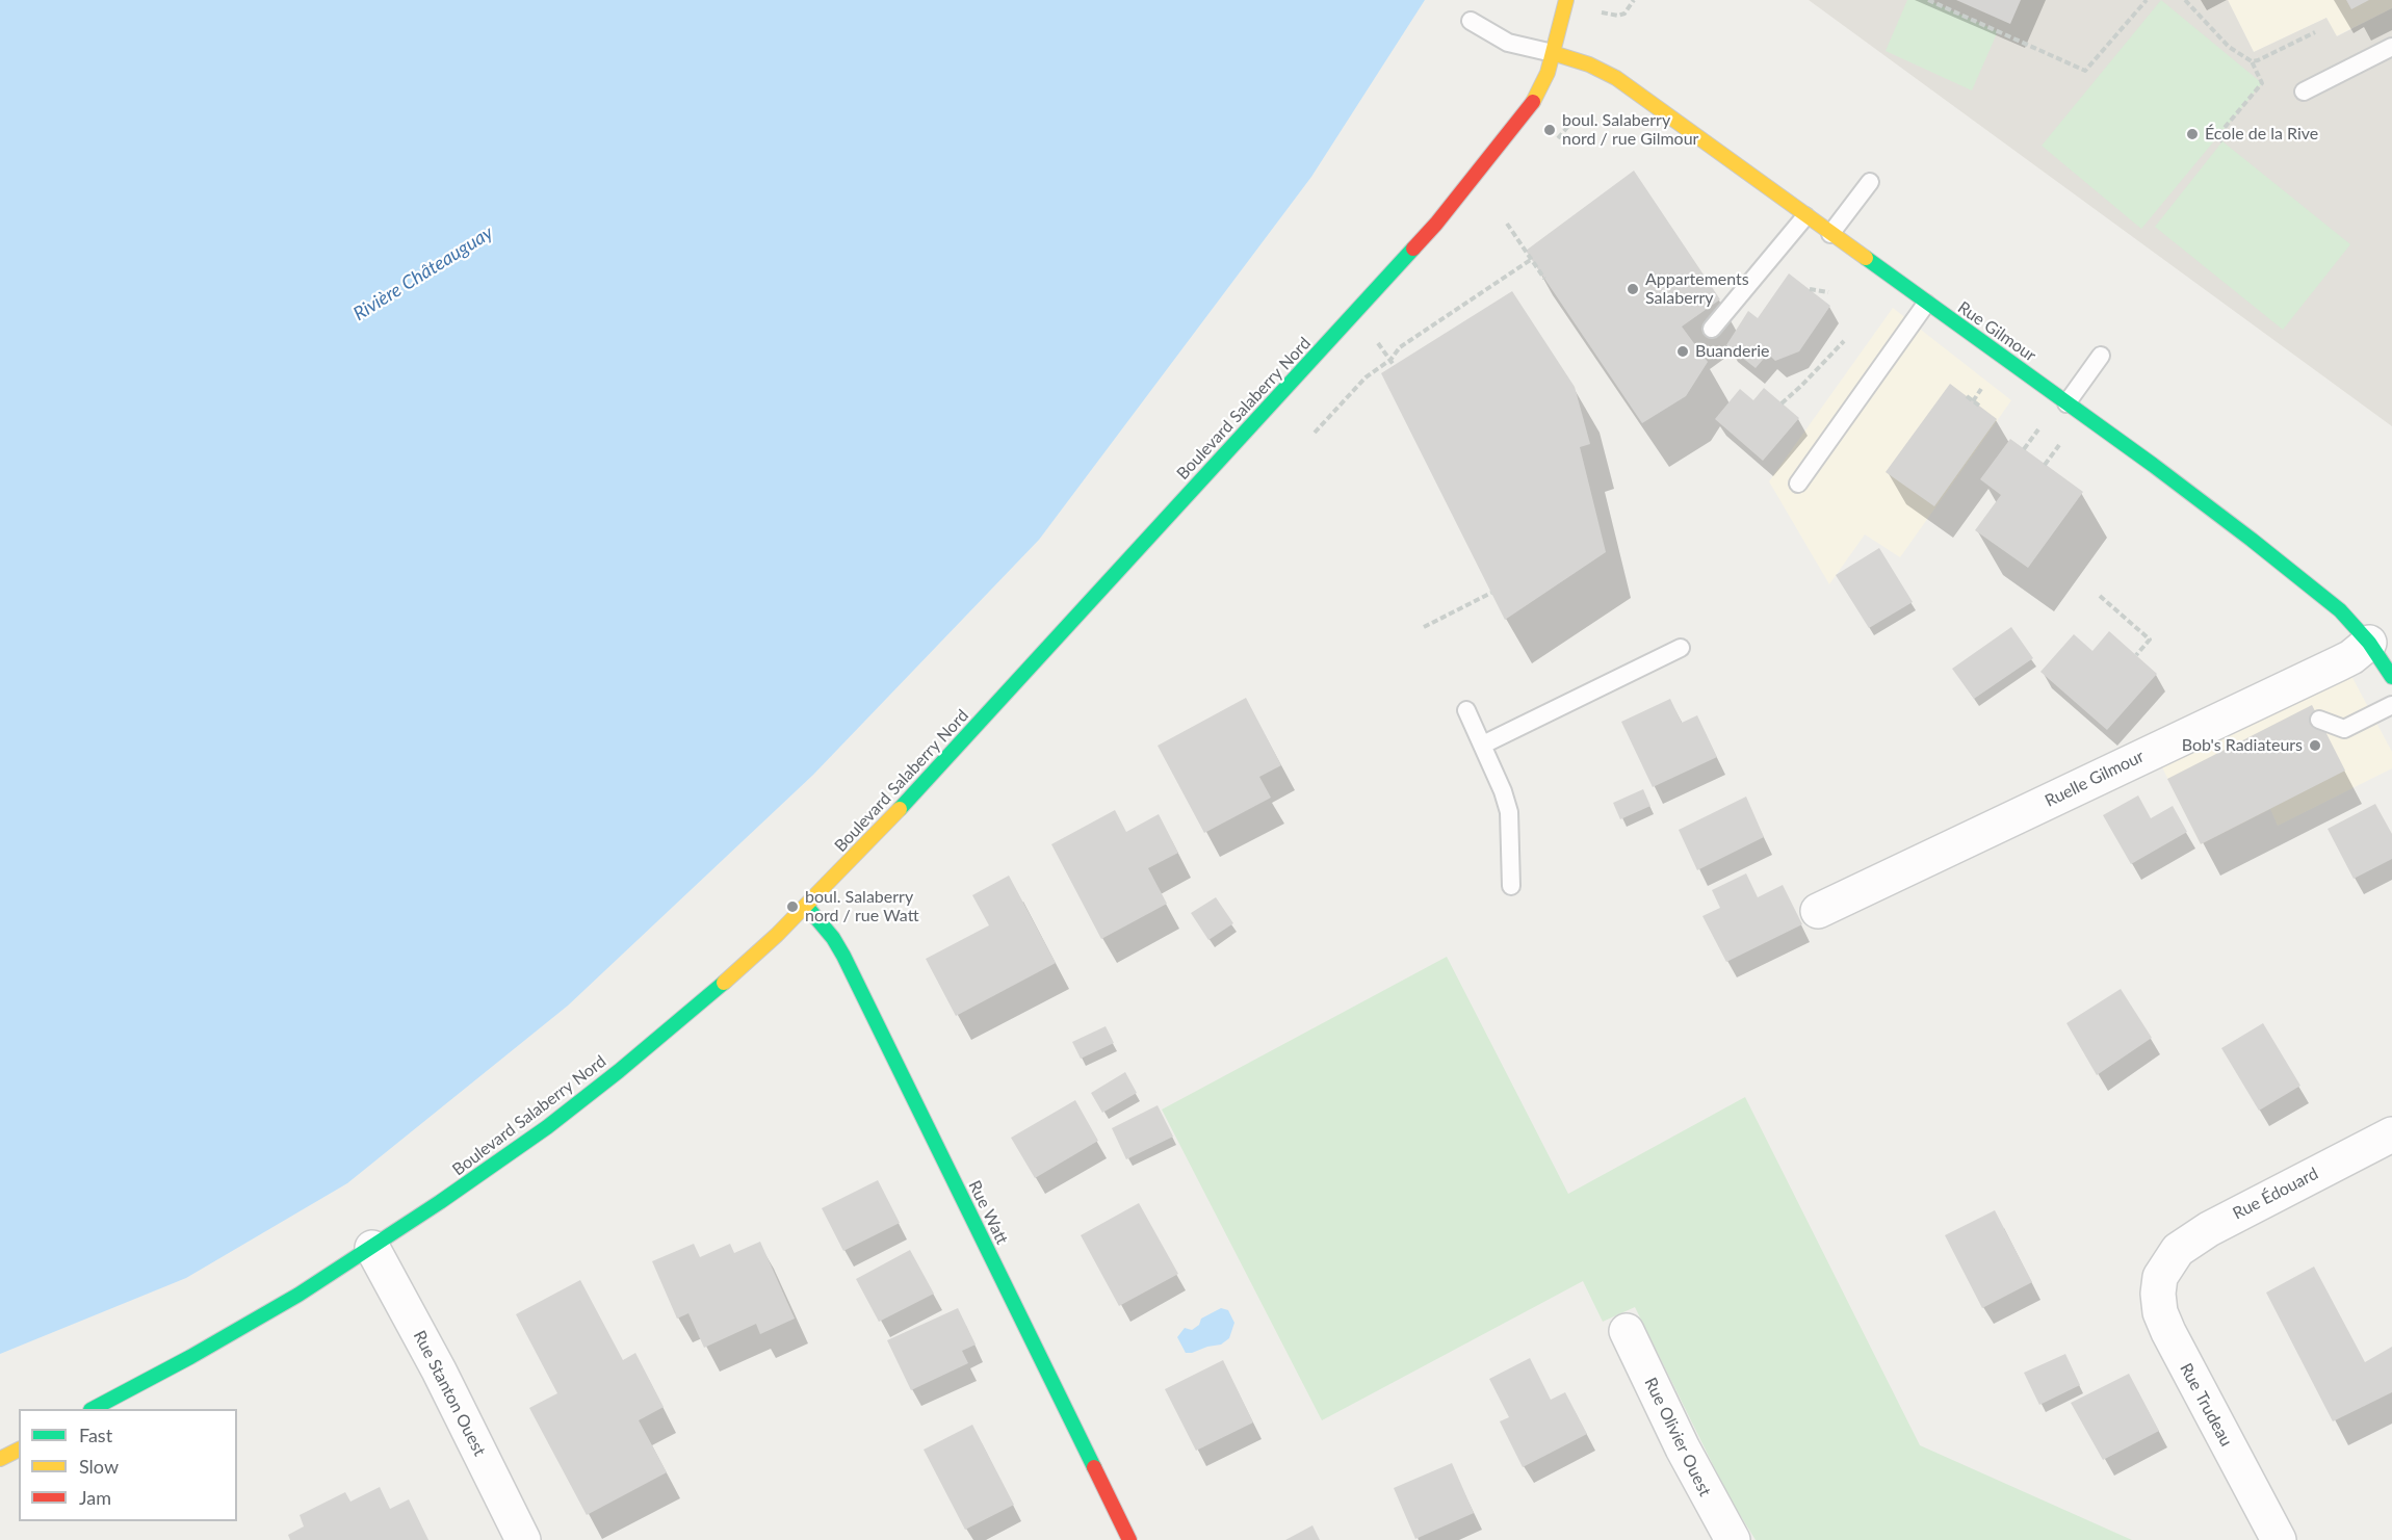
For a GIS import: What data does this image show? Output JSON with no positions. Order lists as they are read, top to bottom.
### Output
{
  "streets": {
    "street": [
      "Rue Gilmour",
      "Boulevard Salaberry Nord",
      "Ruelle Gilmour",
      "Rue Édouard",
      "Rue Watt",
      "Rue Stanton Ouest",
      "Rue Trudeau",
      "Rue Olivier Ouest"
    ]
  },
  "crossings": [
    ["Rue Gilmour", "Boulevard Salaberry Nord"],
    ["Rue Gilmour", "Ruelle Gilmour"],
    ["Boulevard Salaberry Nord", "Rue Watt"],
    ["Boulevard Salaberry Nord", "Rue Stanton Ouest"],
    ["Rue Édouard", "Rue Trudeau"]
  ],
  "water": ["Rivière Châteauguay"],
  "places": [
    "boul. Salaberry nord / rue Gilmour",
    "École de la Rive",
    "Appartements Salaberry",
    "Buanderie",
    "Bob's Radiateurs",
    "boul. Salaberry nord / rue Watt"
  ],
  "legend": ["Fast", "Slow", "Jam"]
}
